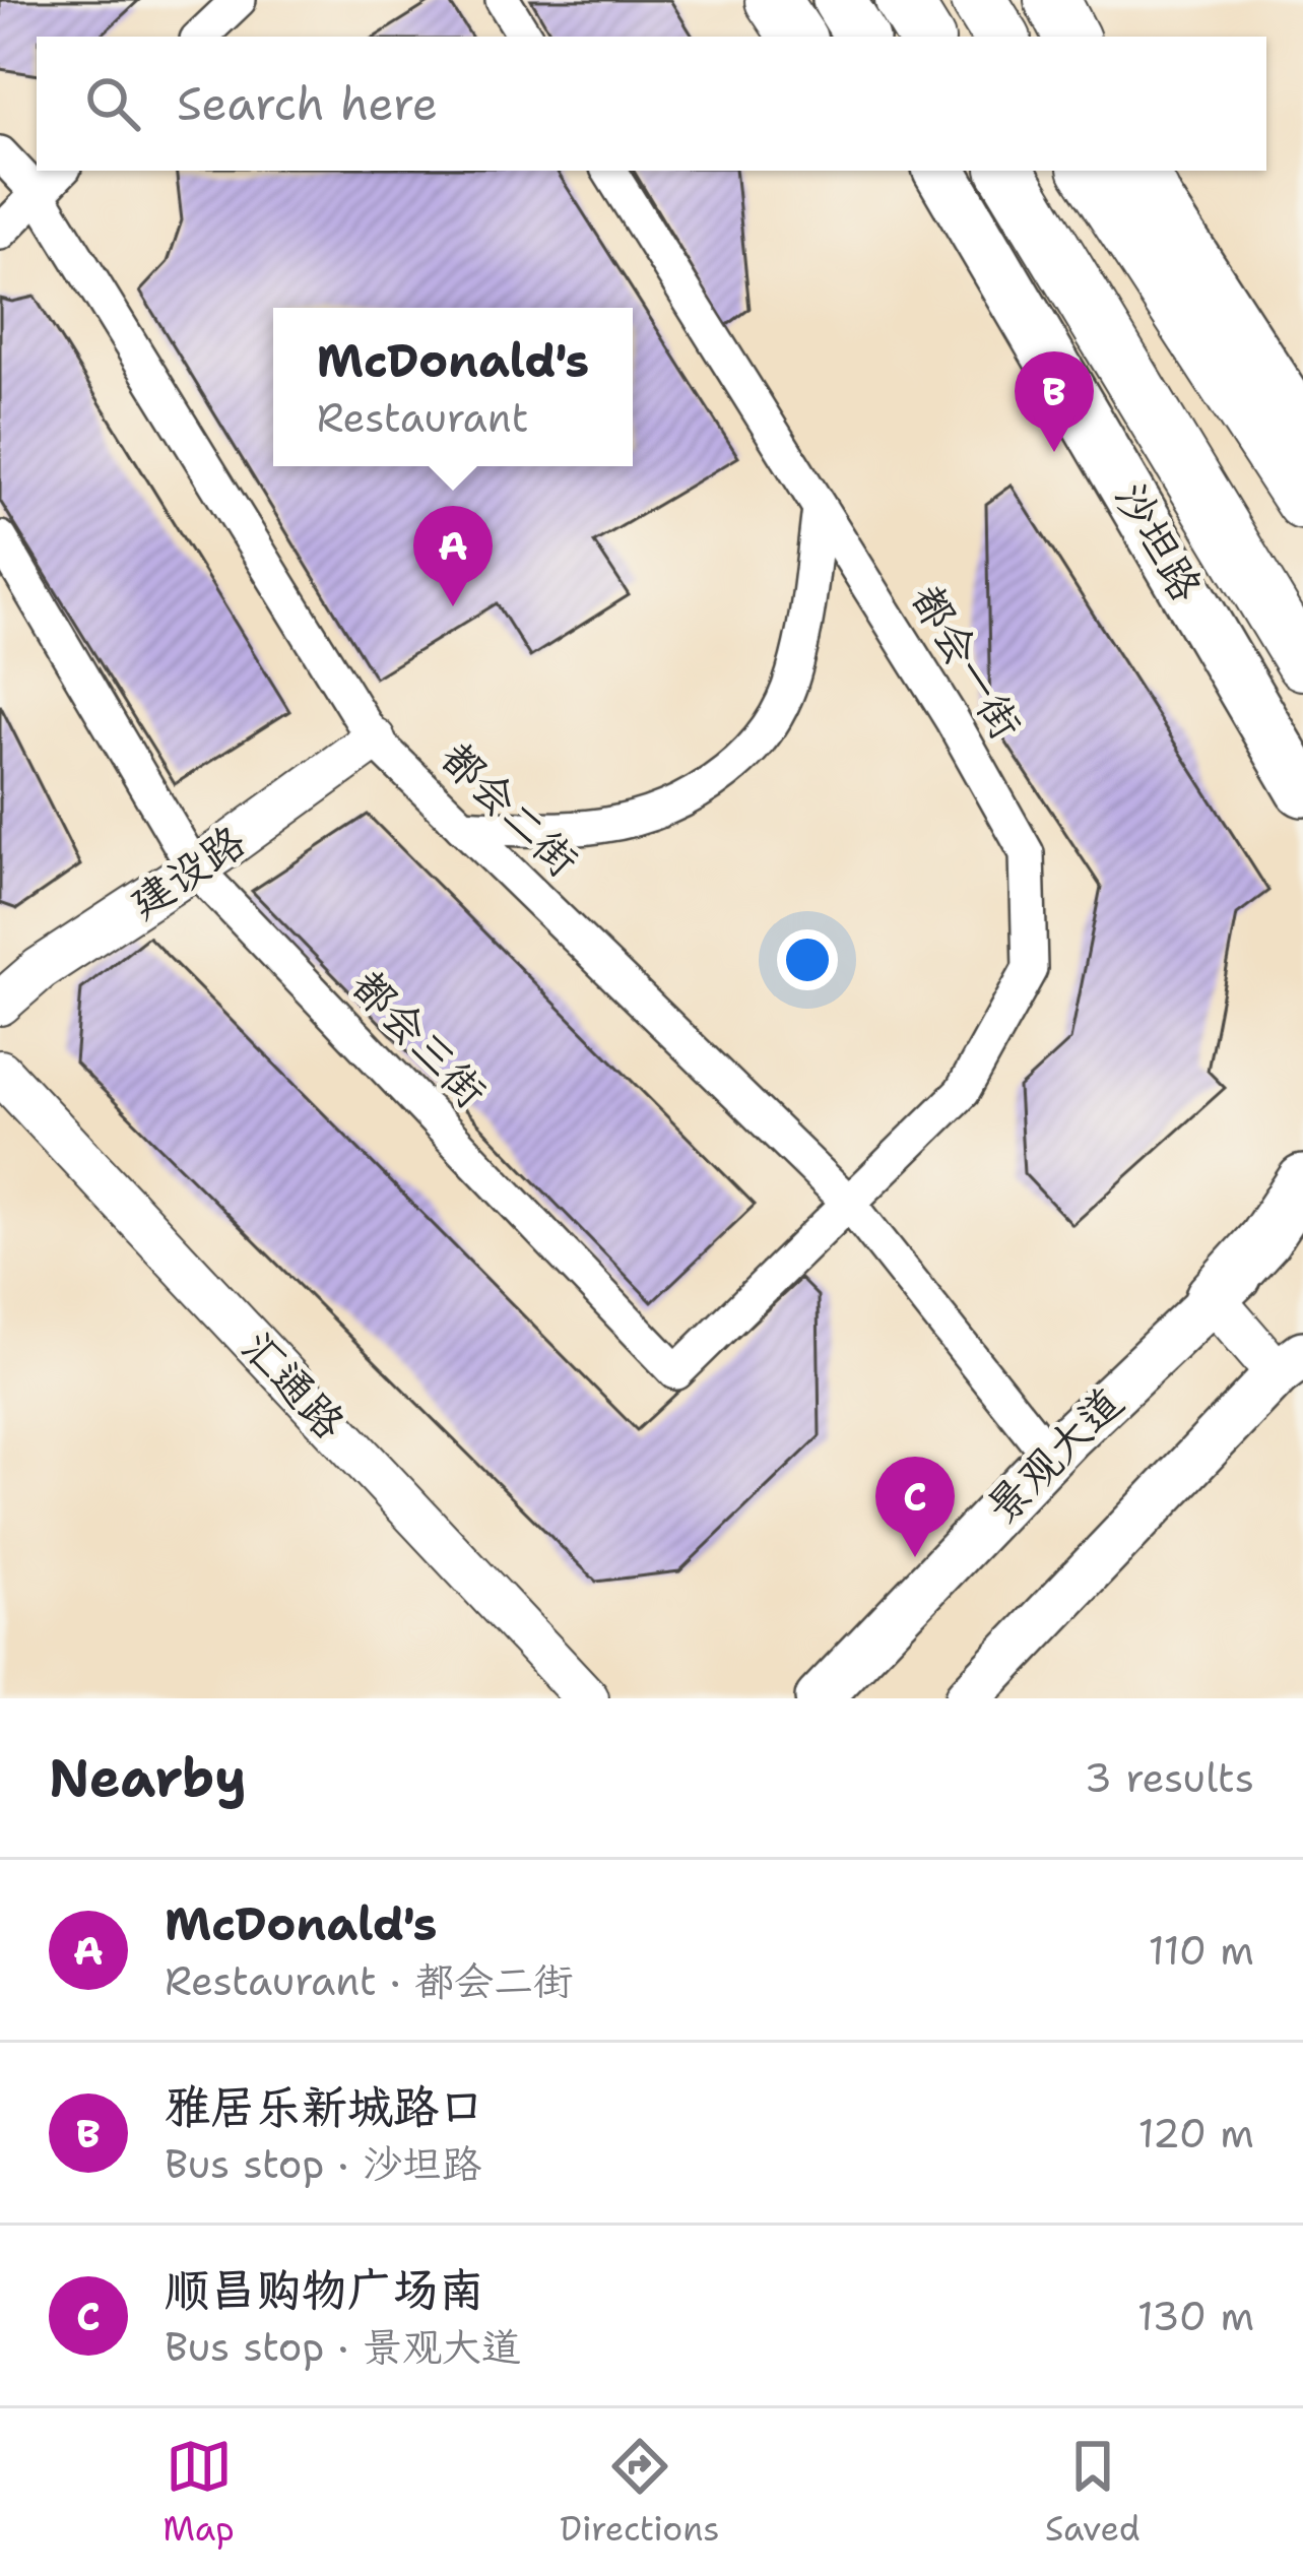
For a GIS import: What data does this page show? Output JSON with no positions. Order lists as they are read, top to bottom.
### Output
{
  "streets": {
    "main road": ["沙坦路", "景观大道"],
    "street": [
      "都会一街",
      "都会二街",
      "建设路",
      "都会三街",
      "汇通路"
    ]
  },
  "crossings": [
    ["都会一街", "都会二街"],
    ["都会一街", "都会三街"],
    ["都会二街", "建设路"],
    ["都会二街", "都会三街"],
    ["都会二街", "景观大道"],
    ["建设路", "都会三街"]
  ],
  "page": {
    "search": "Search here",
    "popup": ["McDonald's", "Restaurant"],
    "pins": ["B", "A", "C"],
    "heading": ["Nearby", "3 results"],
    "list": [
      {
        "mark": "A",
        "name": "McDonald's",
        "note": "Restaurant · 都会二街",
        "value": "110 m"
      },
      {
        "mark": "B",
        "name": "雅居乐新城路口",
        "note": "Bus stop · 沙坦路",
        "value": "120 m"
      },
      {
        "mark": "C",
        "name": "顺昌购物广场南",
        "note": "Bus stop · 景观大道",
        "value": "130 m"
      }
    ],
    "nav": ["Map", "Directions", "Saved"]
  }
}
